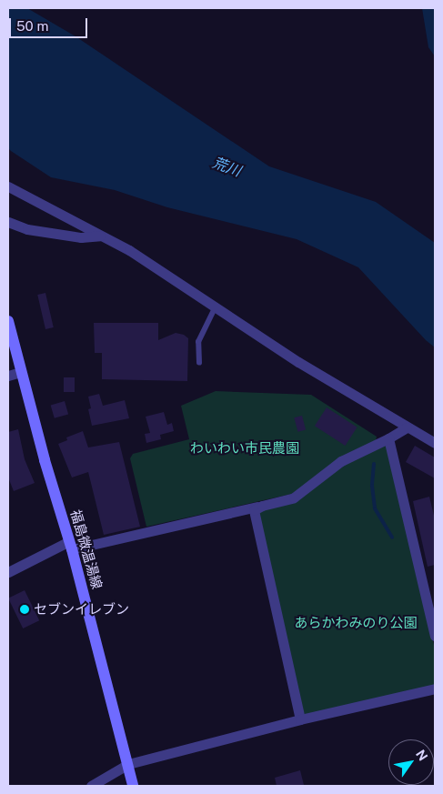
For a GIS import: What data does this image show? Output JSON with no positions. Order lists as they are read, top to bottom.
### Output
{
  "streets": {
    "main road": ["福島微温湯線"]
  },
  "water": ["荒川"],
  "parks": ["わいわい市民農園", "あらかわみのり公園"],
  "places": ["セブンイレブン"],
  "scale_bar": "50 m",
  "north": "top right"
}
